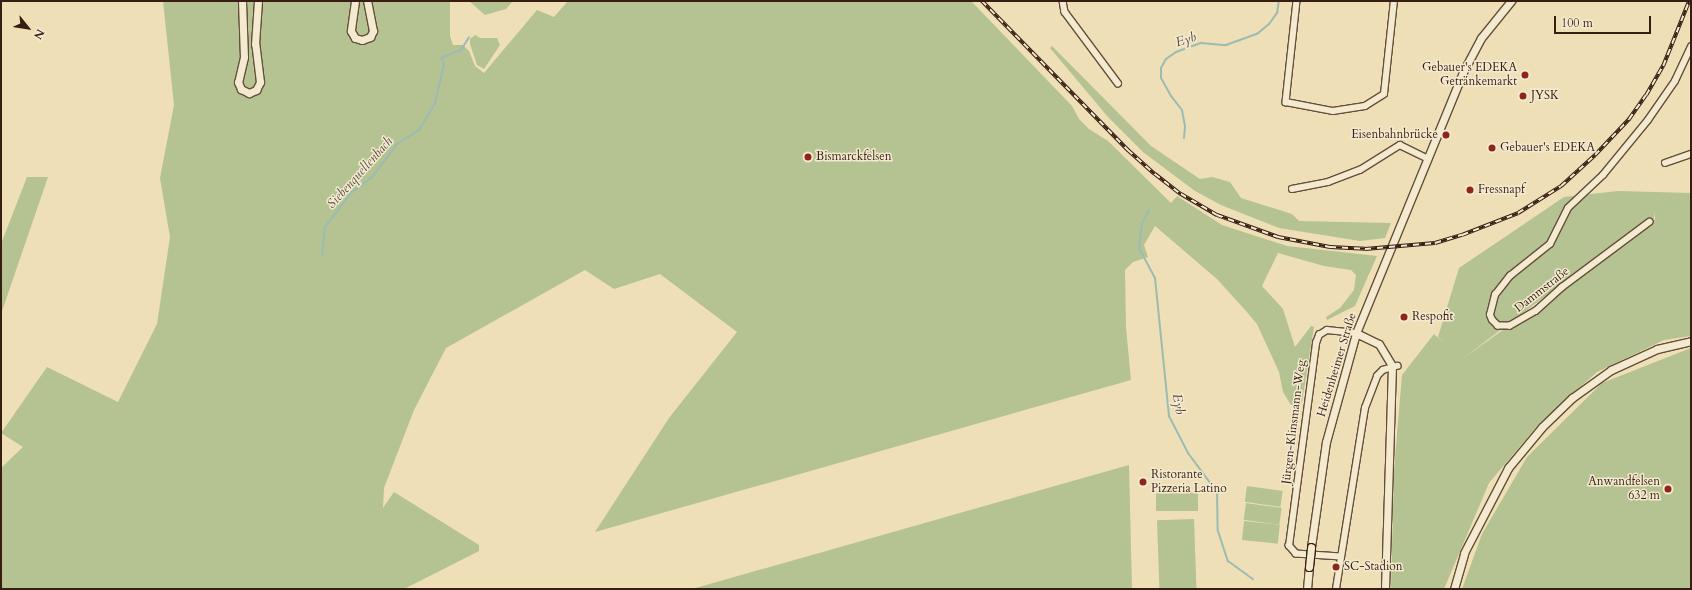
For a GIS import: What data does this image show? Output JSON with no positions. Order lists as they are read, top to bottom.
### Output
{
  "streets": {
    "street": ["Dammstraße", "Heidenheimer Straße", "Jürgen-Klinsmann-Weg"]
  },
  "crossings": [
    ["Heidenheimer Straße", "Jürgen-Klinsmann-Weg"]
  ],
  "water": ["Eyb", "Siebenquellenbach"],
  "places": [
    "Gebauer's EDEKA Getränkemarkt",
    "JYSK",
    "Eisenbahnbrücke",
    "Gebauer's EDEKA",
    "Bismarckfelsen",
    "Fressnapf",
    "Respofit",
    "Ristorante Pizzeria Latino",
    "Anwandfelsen 632 m",
    "SC-Stadion"
  ],
  "scale_bar": "100 m",
  "north": "bottom right"
}
